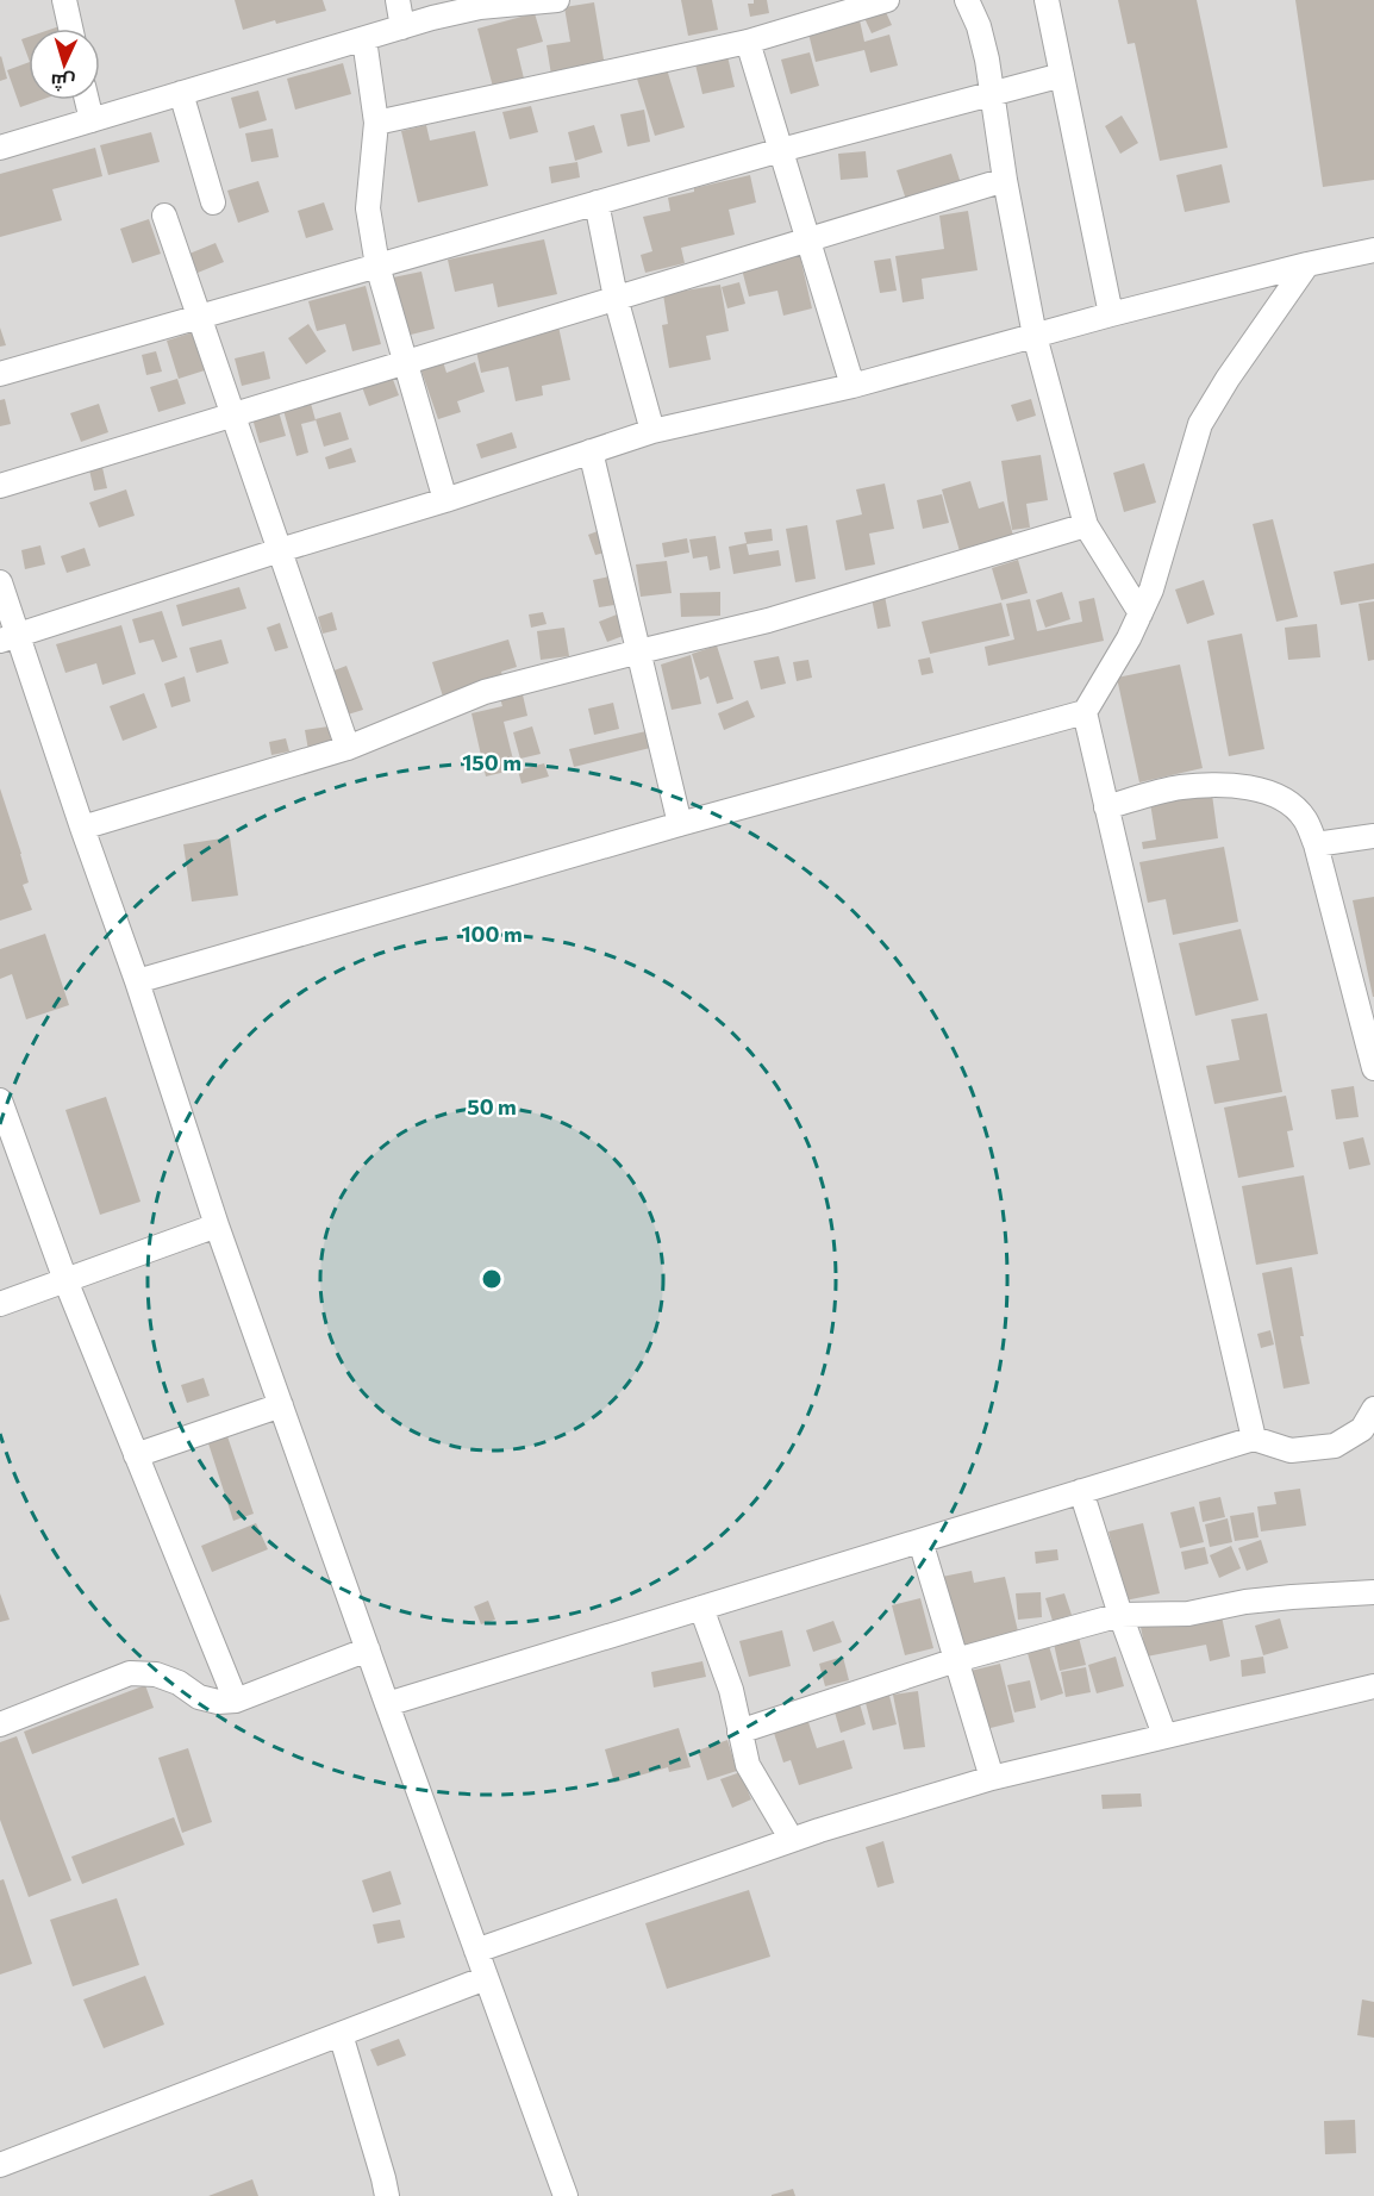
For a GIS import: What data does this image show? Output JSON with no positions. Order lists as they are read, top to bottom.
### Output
{
  "north": "bottom",
  "rings": ["150 m", "100 m", "50 m"]
}
